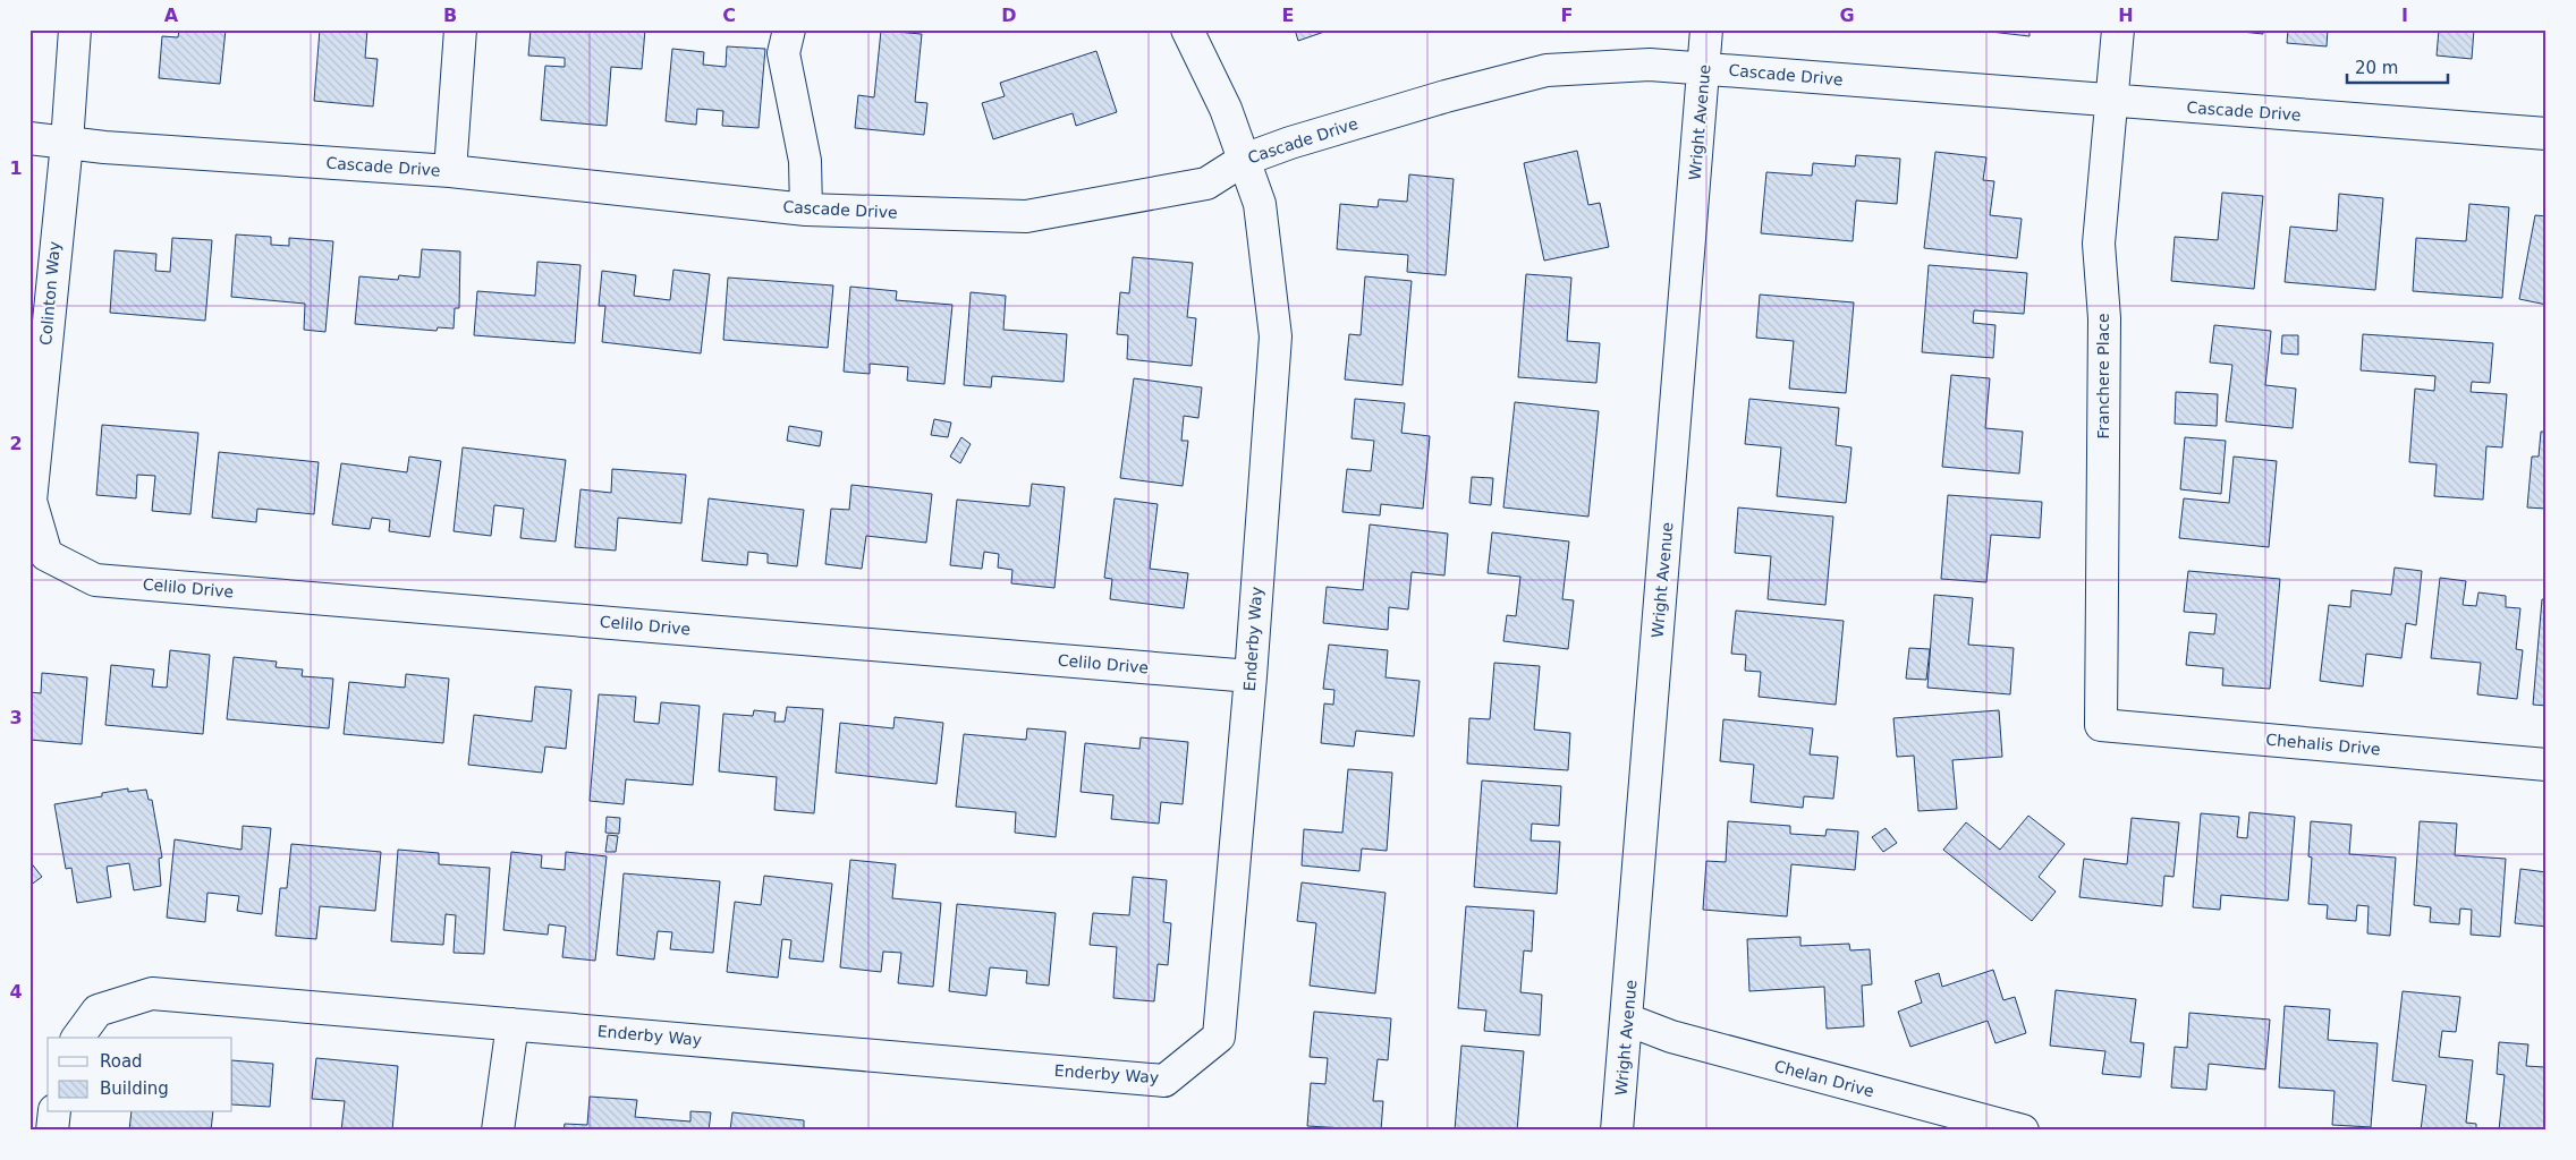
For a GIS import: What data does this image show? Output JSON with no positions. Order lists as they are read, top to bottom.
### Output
{
  "streets": {
    "street": [
      "Cascade Drive",
      "Wright Avenue",
      "Colinton Way",
      "Franchere Place",
      "Celilo Drive",
      "Enderby Way",
      "Chehalis Drive",
      "Chelan Drive"
    ]
  },
  "crossings": [
    ["Cascade Drive", "Wright Avenue"],
    ["Cascade Drive", "Colinton Way"],
    ["Cascade Drive", "Franchere Place"],
    ["Cascade Drive", "Enderby Way"],
    ["Wright Avenue", "Chelan Drive"],
    ["Colinton Way", "Celilo Drive"],
    ["Franchere Place", "Chehalis Drive"],
    ["Celilo Drive", "Enderby Way"]
  ],
  "legend": ["Road", "Building"],
  "scale_bar": "20 m",
  "grid": {
    "columns": [
      "A",
      "B",
      "C",
      "D",
      "E",
      "F",
      "G",
      "H",
      "I"
    ],
    "rows": [
      "1",
      "2",
      "3",
      "4"
    ]
  }
}
